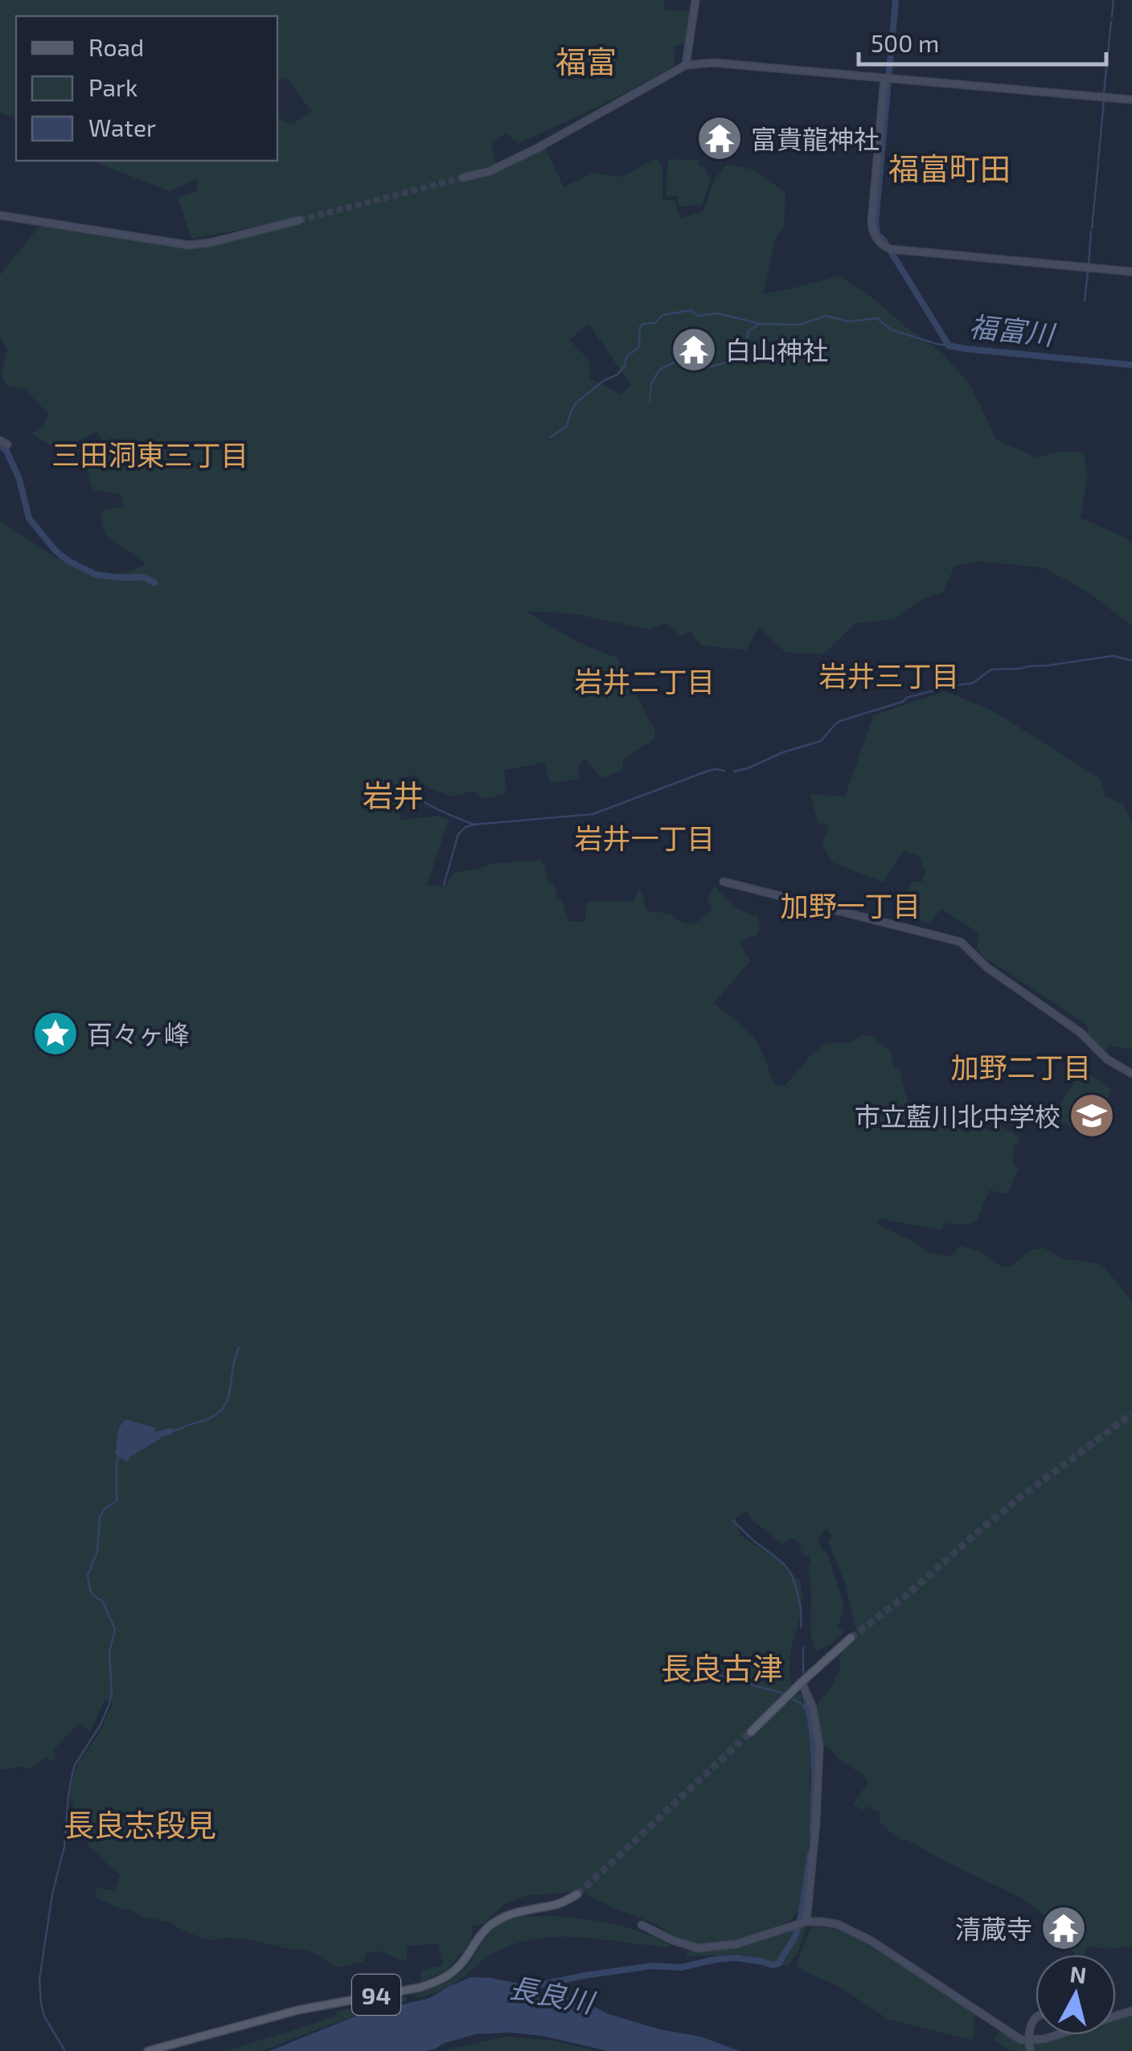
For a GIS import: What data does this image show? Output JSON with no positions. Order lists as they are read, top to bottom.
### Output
{
  "streets": {
    "main road": ["94"]
  },
  "districts": [
    "福富",
    "福富町田",
    "三田洞東三丁目",
    "岩井三丁目",
    "岩井二丁目",
    "岩井",
    "岩井一丁目",
    "加野一丁目",
    "加野二丁目",
    "長良古津",
    "長良志段見"
  ],
  "water": ["福富川", "長良川"],
  "places": {
    "temple": ["富貴龍神社", "白山神社", "清蔵寺"],
    "place": ["百々ヶ峰"],
    "school or university": ["市立藍川北中学校"]
  },
  "legend": ["Road", "Park", "Water"],
  "scale_bar": "500 m",
  "north": "top"
}
